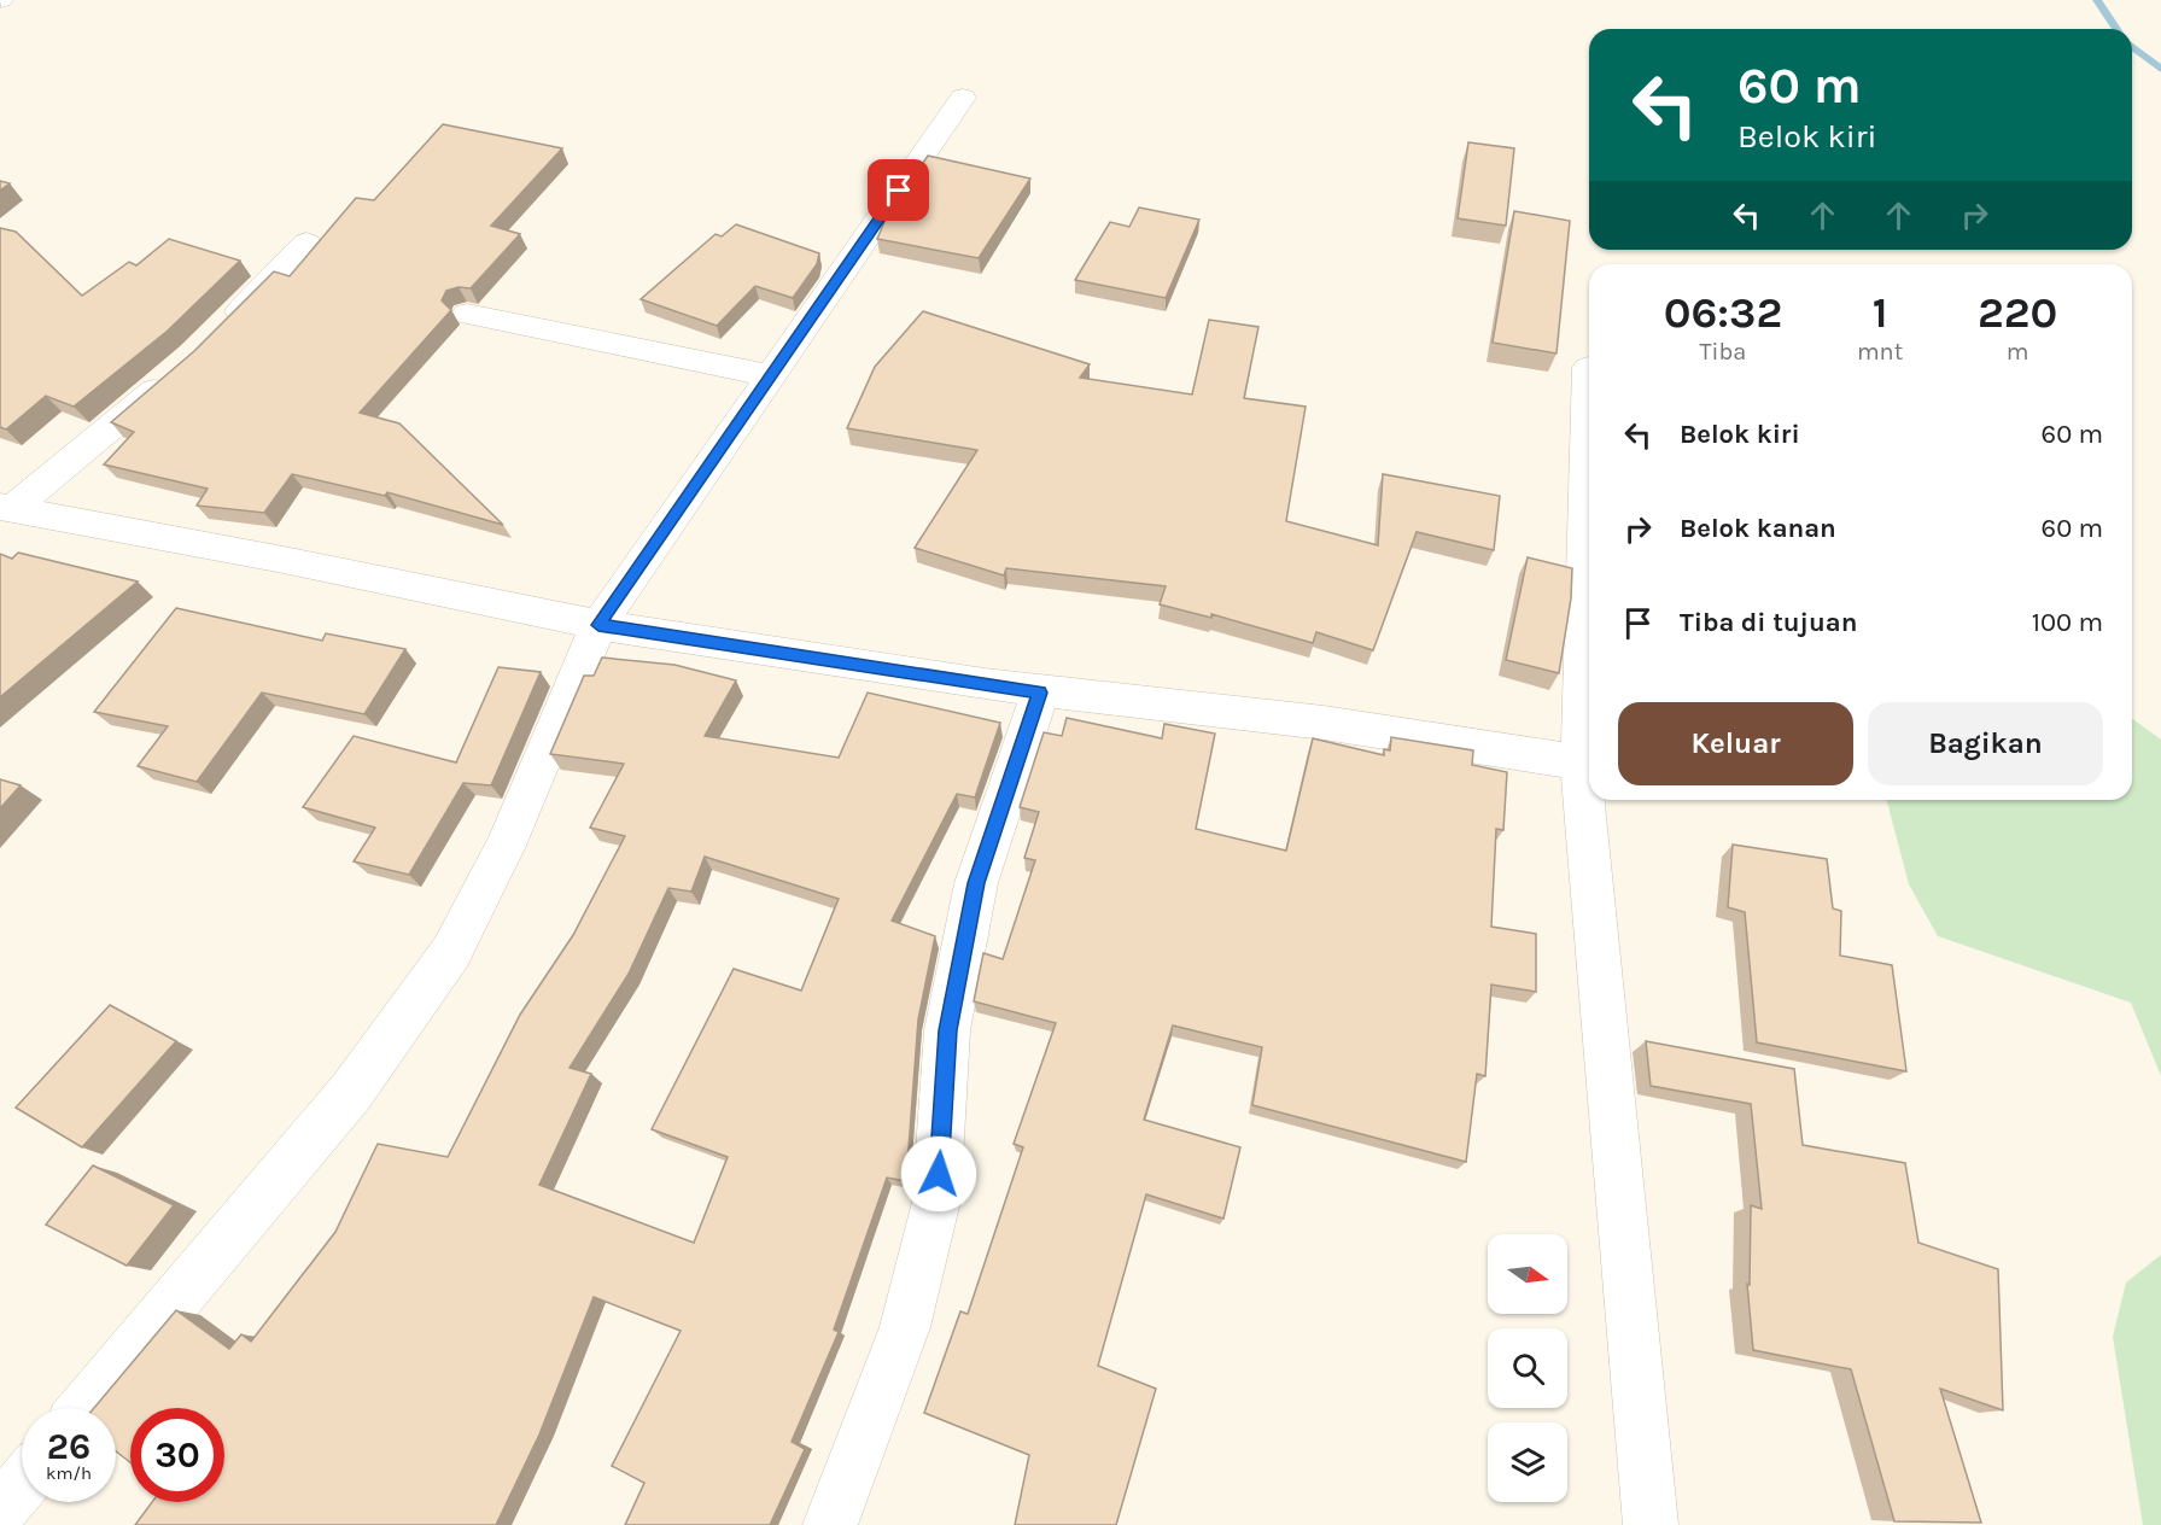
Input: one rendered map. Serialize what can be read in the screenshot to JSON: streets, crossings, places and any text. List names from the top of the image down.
{
  "north": "right",
  "page": {
    "turn": ["60 m", "Belok kiri"],
    "eta": [
      "06:32",
      "Tiba",
      "1",
      "mnt",
      "220",
      "m"
    ],
    "list": [
      {
        "name": "Belok kiri",
        "value": "60 m"
      },
      {
        "name": "Belok kanan",
        "value": "60 m"
      },
      {
        "name": "Tiba di tujuan",
        "value": "100 m"
      }
    ],
    "buttons": ["Keluar", "Bagikan"],
    "speed": "26 km/h",
    "limit": "30"
  }
}
